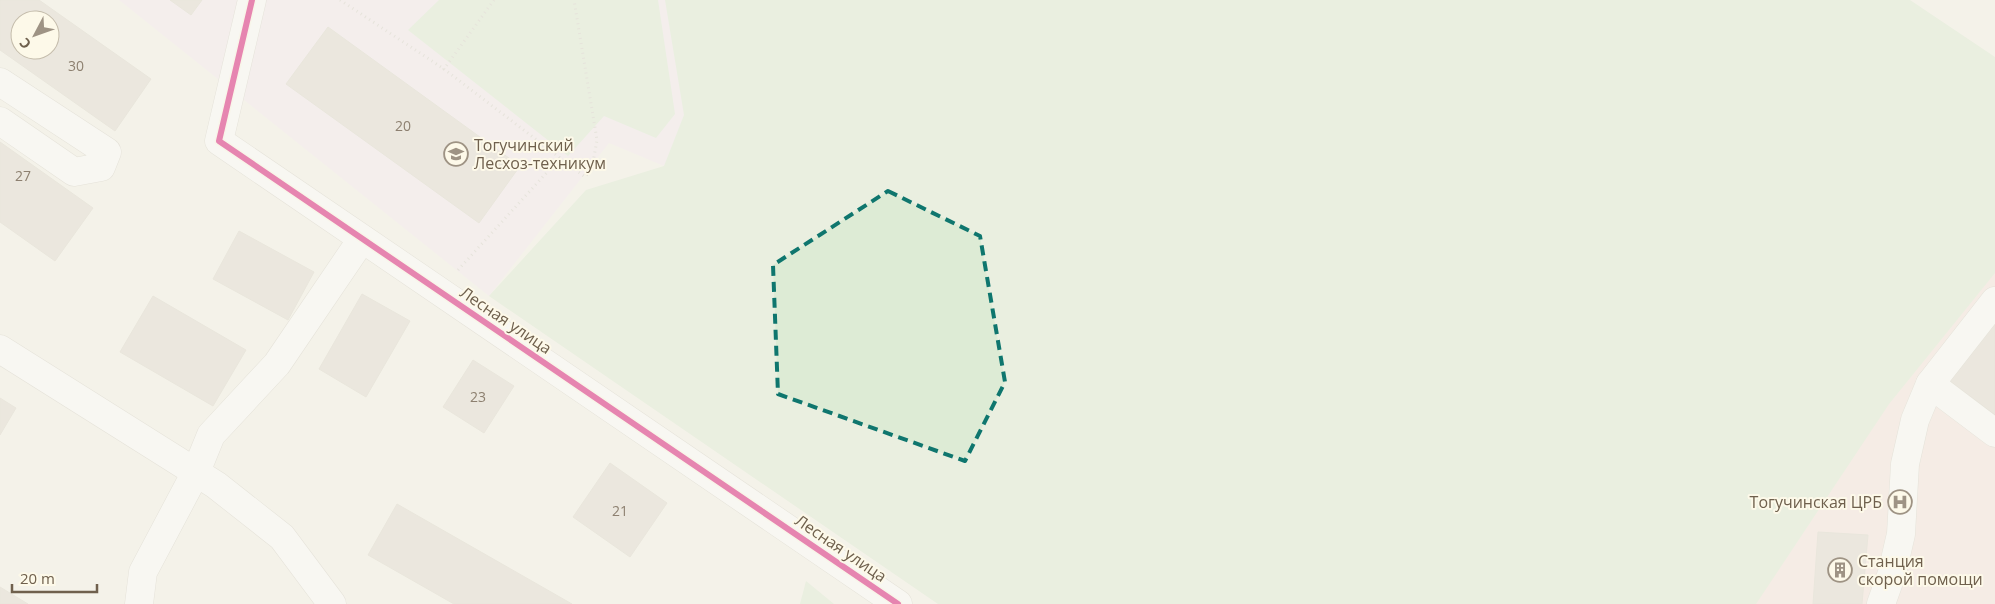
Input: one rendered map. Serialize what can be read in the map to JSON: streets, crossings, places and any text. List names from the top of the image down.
{
  "streets": {
    "street": ["Лесная улица"]
  },
  "places": {
    "school or university": ["Тогучинский Лесхоз-техникум"],
    "hospital": ["Тогучинская ЦРБ"],
    "building": ["Станция скорой помощи"]
  },
  "house_numbers": [
    "30",
    "20",
    "27",
    "23",
    "21"
  ],
  "scale_bar": "20 m",
  "north": "bottom left"
}
